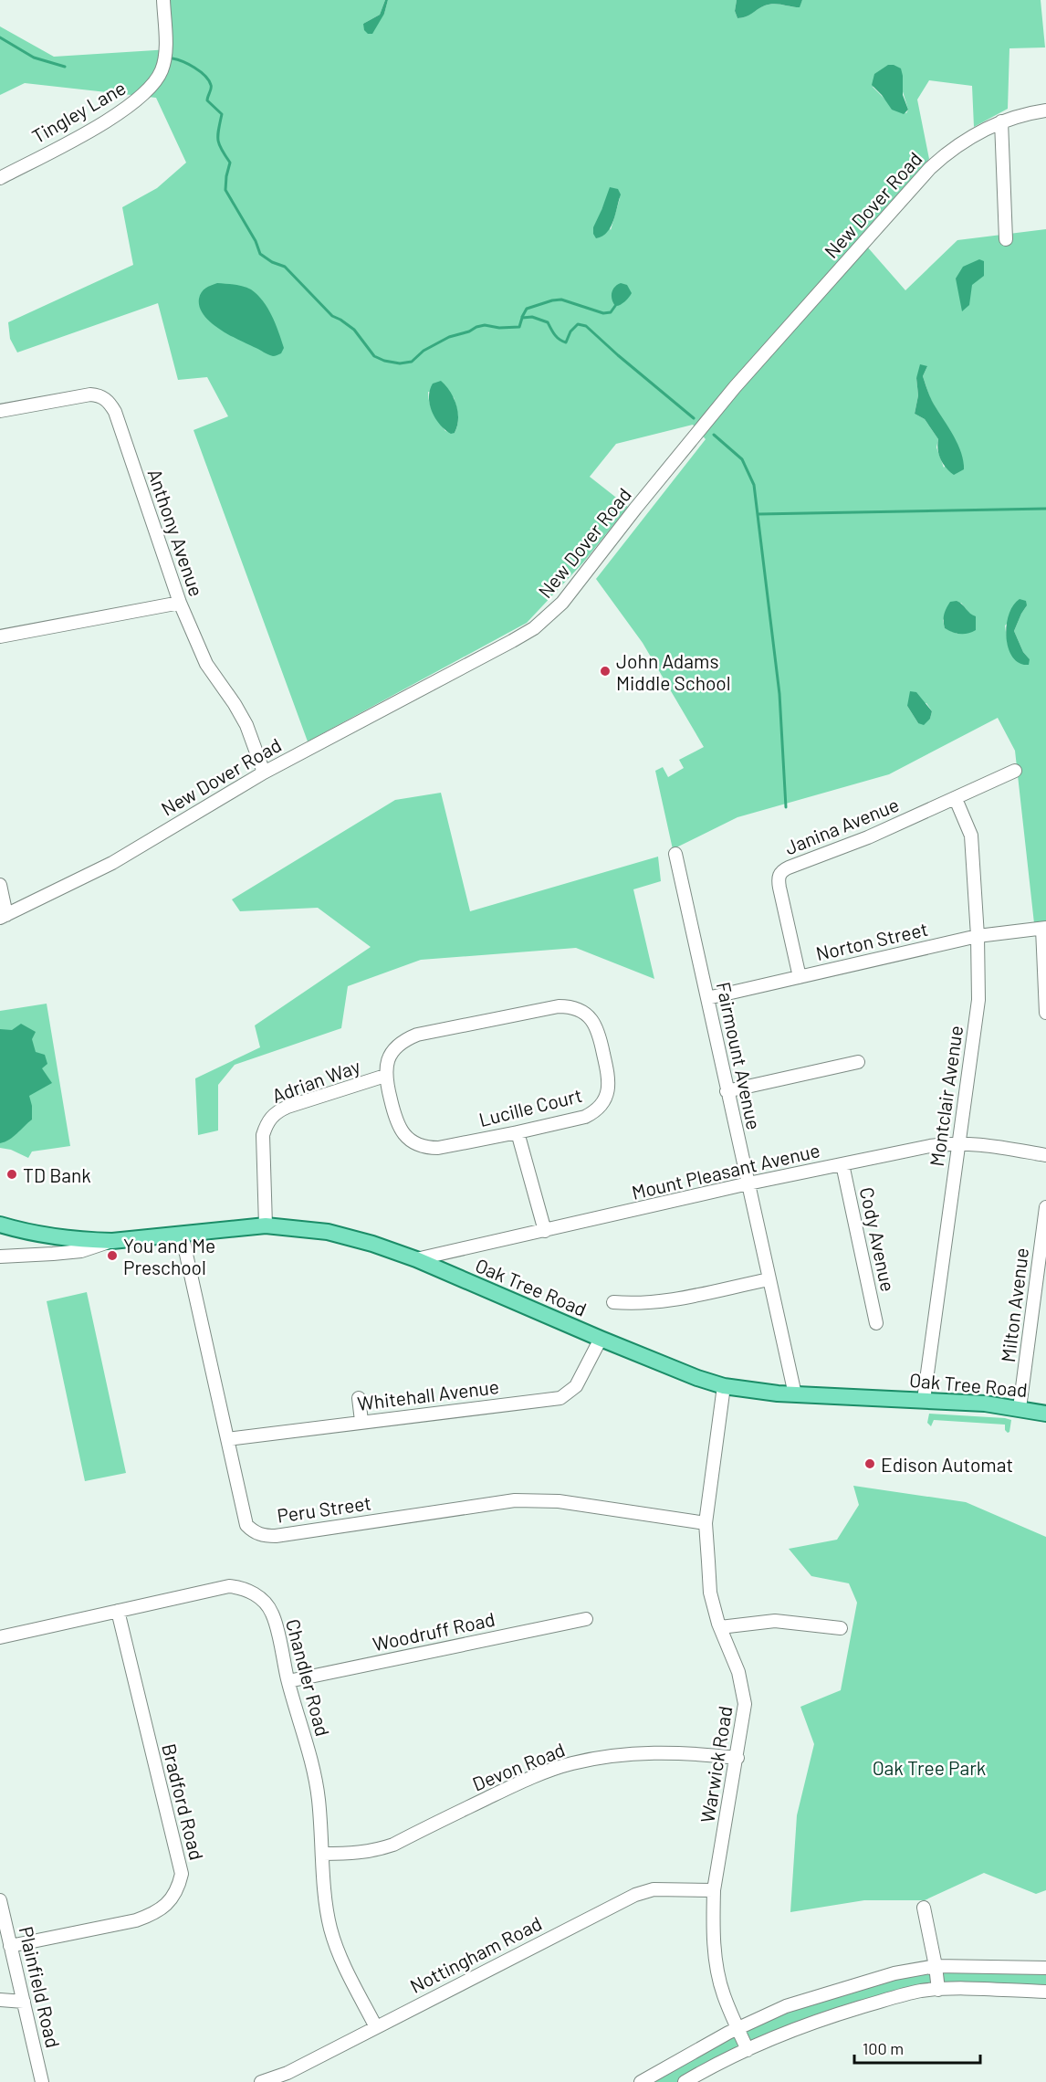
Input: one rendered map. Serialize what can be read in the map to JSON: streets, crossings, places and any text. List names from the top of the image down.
{
  "streets": {
    "main road": ["Oak Tree Road"],
    "street": [
      "Tingley Lane",
      "New Dover Road",
      "Anthony Avenue",
      "Janina Avenue",
      "Norton Street",
      "Fairmount Avenue",
      "Adrian Way",
      "Montclair Avenue",
      "Lucille Court",
      "Mount Pleasant Avenue",
      "Cody Avenue",
      "Milton Avenue",
      "Whitehall Avenue",
      "Peru Street",
      "Woodruff Road",
      "Chandler Road",
      "Warwick Road",
      "Devon Road",
      "Bradford Road",
      "Nottingham Road",
      "Plainfield Road"
    ]
  },
  "crossings": [
    ["New Dover Road", "Anthony Avenue"],
    ["Janina Avenue", "Norton Street"],
    ["Janina Avenue", "Montclair Avenue"],
    ["Norton Street", "Fairmount Avenue"],
    ["Norton Street", "Montclair Avenue"],
    ["Fairmount Avenue", "Mount Pleasant Avenue"],
    ["Fairmount Avenue", "Oak Tree Road"],
    ["Adrian Way", "Lucille Court"],
    ["Adrian Way", "Oak Tree Road"],
    ["Montclair Avenue", "Mount Pleasant Avenue"],
    ["Montclair Avenue", "Oak Tree Road"],
    ["Mount Pleasant Avenue", "Cody Avenue"],
    ["Mount Pleasant Avenue", "Oak Tree Road"],
    ["Oak Tree Road", "Milton Avenue"],
    ["Oak Tree Road", "Whitehall Avenue"],
    ["Oak Tree Road", "Peru Street"],
    ["Oak Tree Road", "Warwick Road"],
    ["Whitehall Avenue", "Peru Street"],
    ["Peru Street", "Warwick Road"],
    ["Woodruff Road", "Chandler Road"],
    ["Chandler Road", "Devon Road"],
    ["Chandler Road", "Bradford Road"],
    ["Chandler Road", "Nottingham Road"],
    ["Warwick Road", "Devon Road"],
    ["Warwick Road", "Nottingham Road"],
    ["Bradford Road", "Plainfield Road"]
  ],
  "parks": ["Oak Tree Park"],
  "places": [
    "John Adams Middle School",
    "TD Bank",
    "You and Me Preschool",
    "Edison Automat"
  ],
  "scale_bar": "100 m"
}
